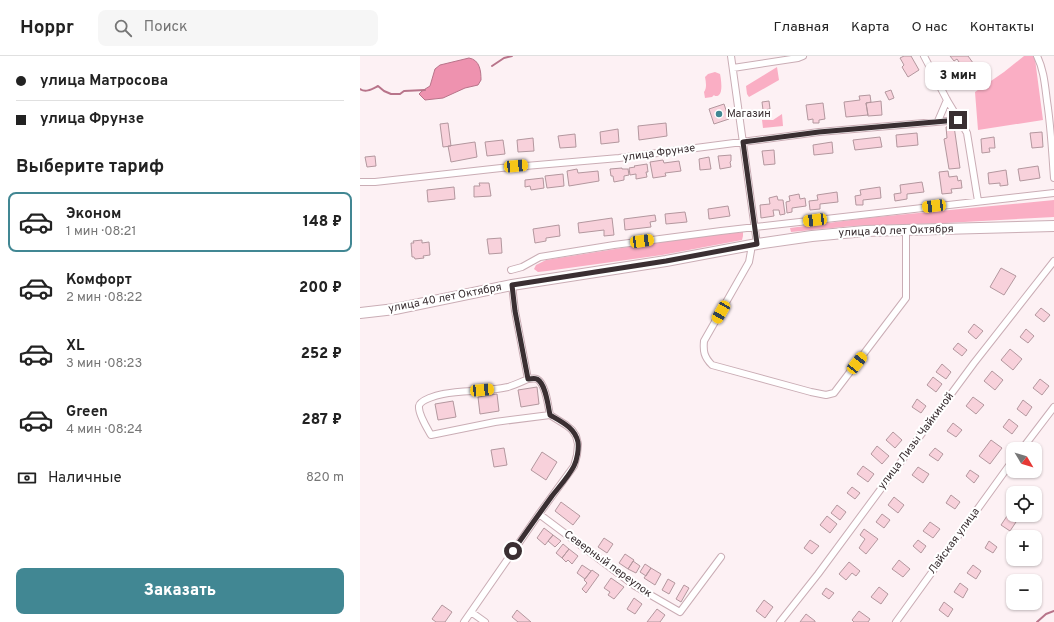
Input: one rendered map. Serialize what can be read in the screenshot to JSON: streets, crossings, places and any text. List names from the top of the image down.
{
  "streets": {
    "main road": ["улица 40 лет Октября"],
    "street": [
      "улица Фрунзе",
      "улица Лизы Чайкиной",
      "Лайская улица",
      "Северный переулок"
    ]
  },
  "places": ["Магазин"],
  "north": "bottom right",
  "page": {
    "header": "Hoppr",
    "search": "Поиск",
    "nav": [
      "Главная",
      "Карта",
      "О нас",
      "Контакты"
    ],
    "banner": ["улица Матросова", "улица Фрунзе"],
    "bubble": "3 мин",
    "heading": "Выберите тариф",
    "list": [
      {
        "name": "Эконом",
        "note": "1 мин · 08:21",
        "value": "148 ₽"
      },
      {
        "name": "Комфорт",
        "note": "2 мин · 08:22",
        "value": "200 ₽"
      },
      {
        "name": "XL",
        "note": "3 мин · 08:23",
        "value": "252 ₽"
      },
      {
        "name": "Green",
        "note": "4 мин · 08:24",
        "value": "287 ₽"
      }
    ],
    "map_buttons": ["+", "−"],
    "pay": ["Наличные", "820 m"],
    "buttons": "Заказать"
  }
}
